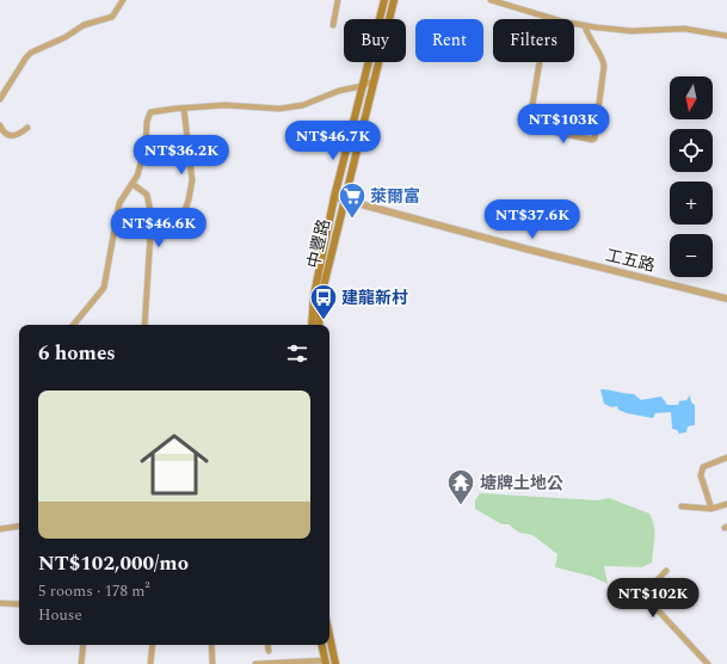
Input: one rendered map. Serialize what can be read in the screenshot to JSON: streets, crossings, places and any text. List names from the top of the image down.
{
  "streets": {
    "main road": ["中豐路"],
    "street": ["工五路"]
  },
  "crossings": [
    ["中豐路", "工五路"]
  ],
  "places": {
    "supermarket": ["萊爾富"],
    "bus stop": ["建龍新村"],
    "temple": ["塘牌土地公"]
  },
  "north": "bottom",
  "page": {
    "chip": ["Buy", "Rent", "Filters"],
    "map_buttons": ["+", "−"],
    "price": [
      "NT$103K",
      "NT$46.7K",
      "NT$36.2K",
      "NT$37.6K",
      "NT$46.6K",
      "NT$102K"
    ],
    "heading": "6 homes",
    "list": [
      {
        "name": "NT$102,000/mo",
        "note": "5 rooms · 178 m² · House"
      }
    ]
  }
}
